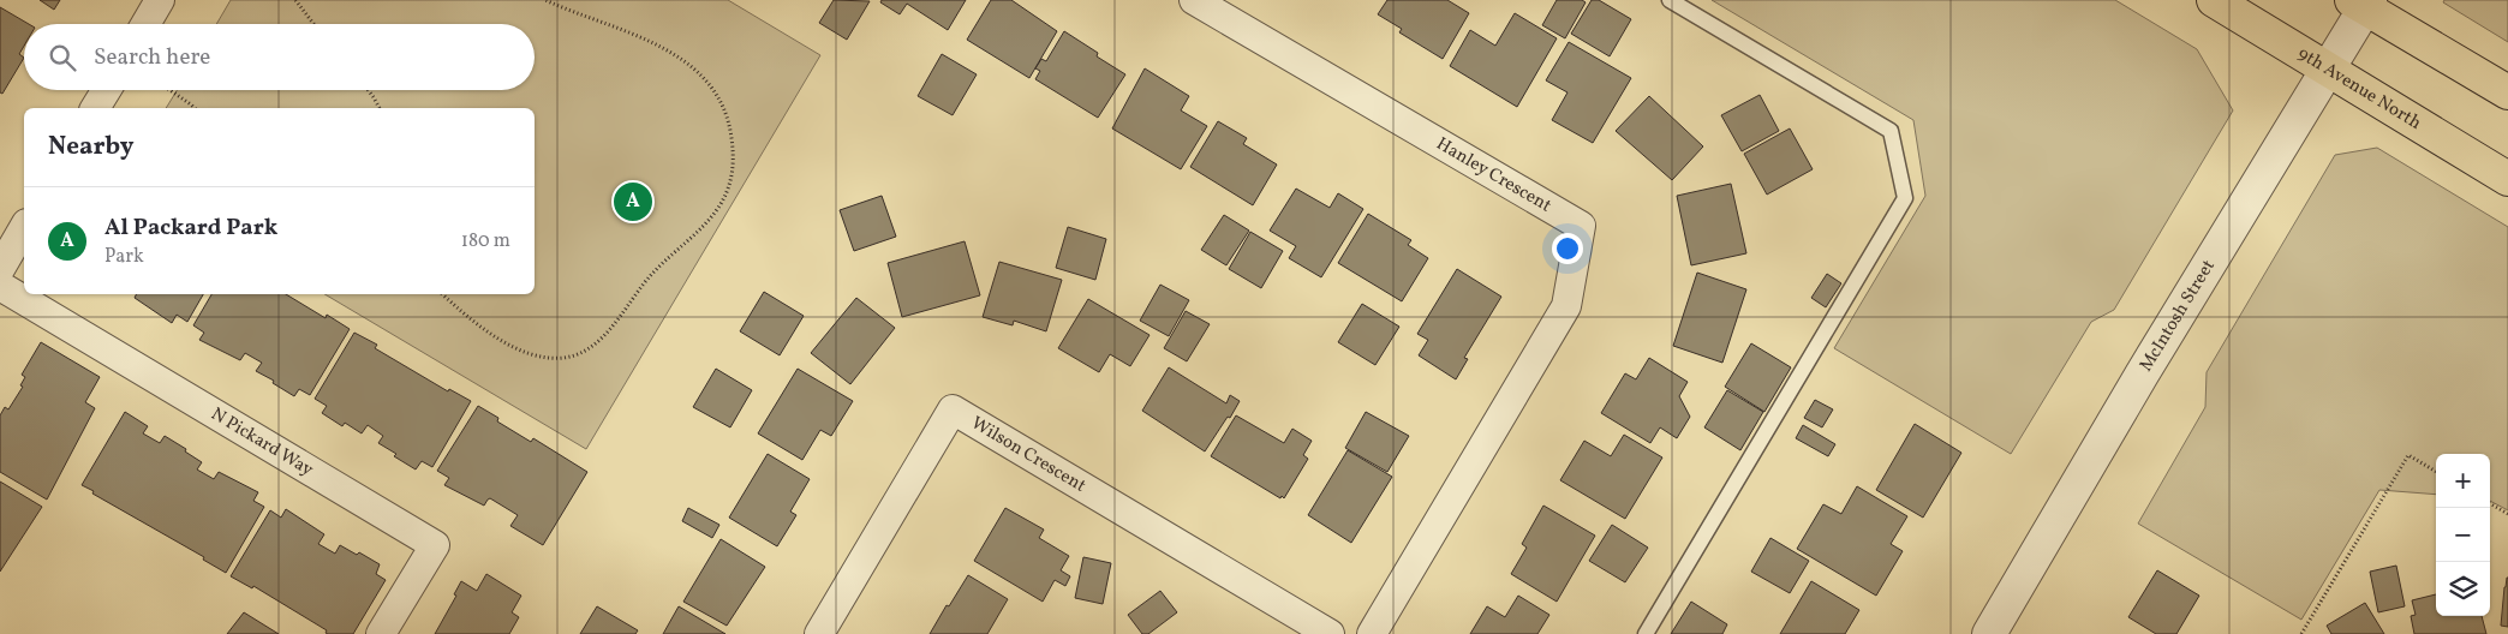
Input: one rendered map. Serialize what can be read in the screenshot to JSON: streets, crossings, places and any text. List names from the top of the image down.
{
  "streets": {
    "main road": ["9th Avenue North"],
    "street": [
      "Hanley Crescent",
      "McIntosh Street",
      "N Pickard Way",
      "Wilson Crescent"
    ]
  },
  "crossings": [
    ["9th Avenue North", "McIntosh Street"]
  ],
  "page": {
    "search": "Search here",
    "heading": "Nearby",
    "pins": "A",
    "list": [
      {
        "mark": "A",
        "name": "Al Packard Park",
        "note": "Park",
        "value": "180 m"
      }
    ],
    "map_buttons": ["+", "−"]
  }
}
